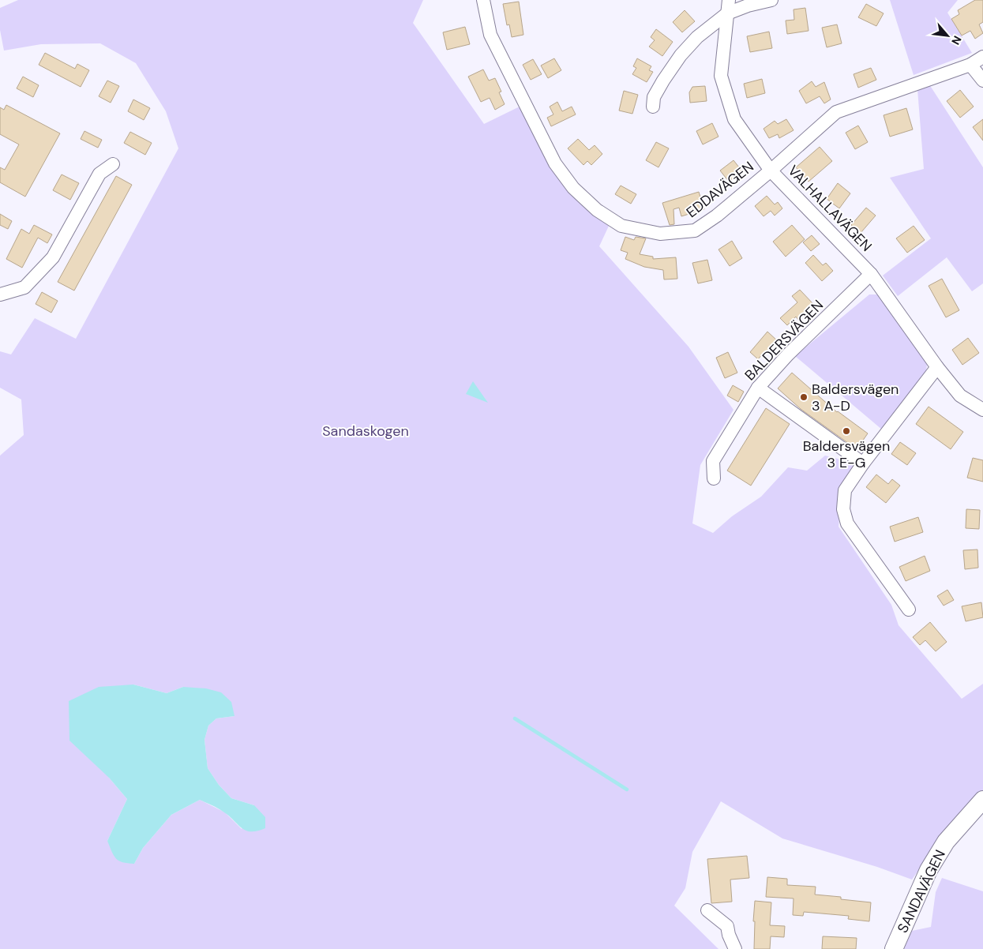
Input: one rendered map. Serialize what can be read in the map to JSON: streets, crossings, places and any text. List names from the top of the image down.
{
  "streets": {
    "street": [
      "EDDAVÄGEN",
      "VALHALLAVÄGEN",
      "BALDERSVÄGEN",
      "SANDAVÄGEN"
    ]
  },
  "crossings": [
    ["EDDAVÄGEN", "VALHALLAVÄGEN"],
    ["VALHALLAVÄGEN", "BALDERSVÄGEN"]
  ],
  "parks": ["Sandaskogen"],
  "places": ["Baldersvägen 3 A-D", "Baldersvägen 3 E-G"],
  "north": "bottom right"
}
